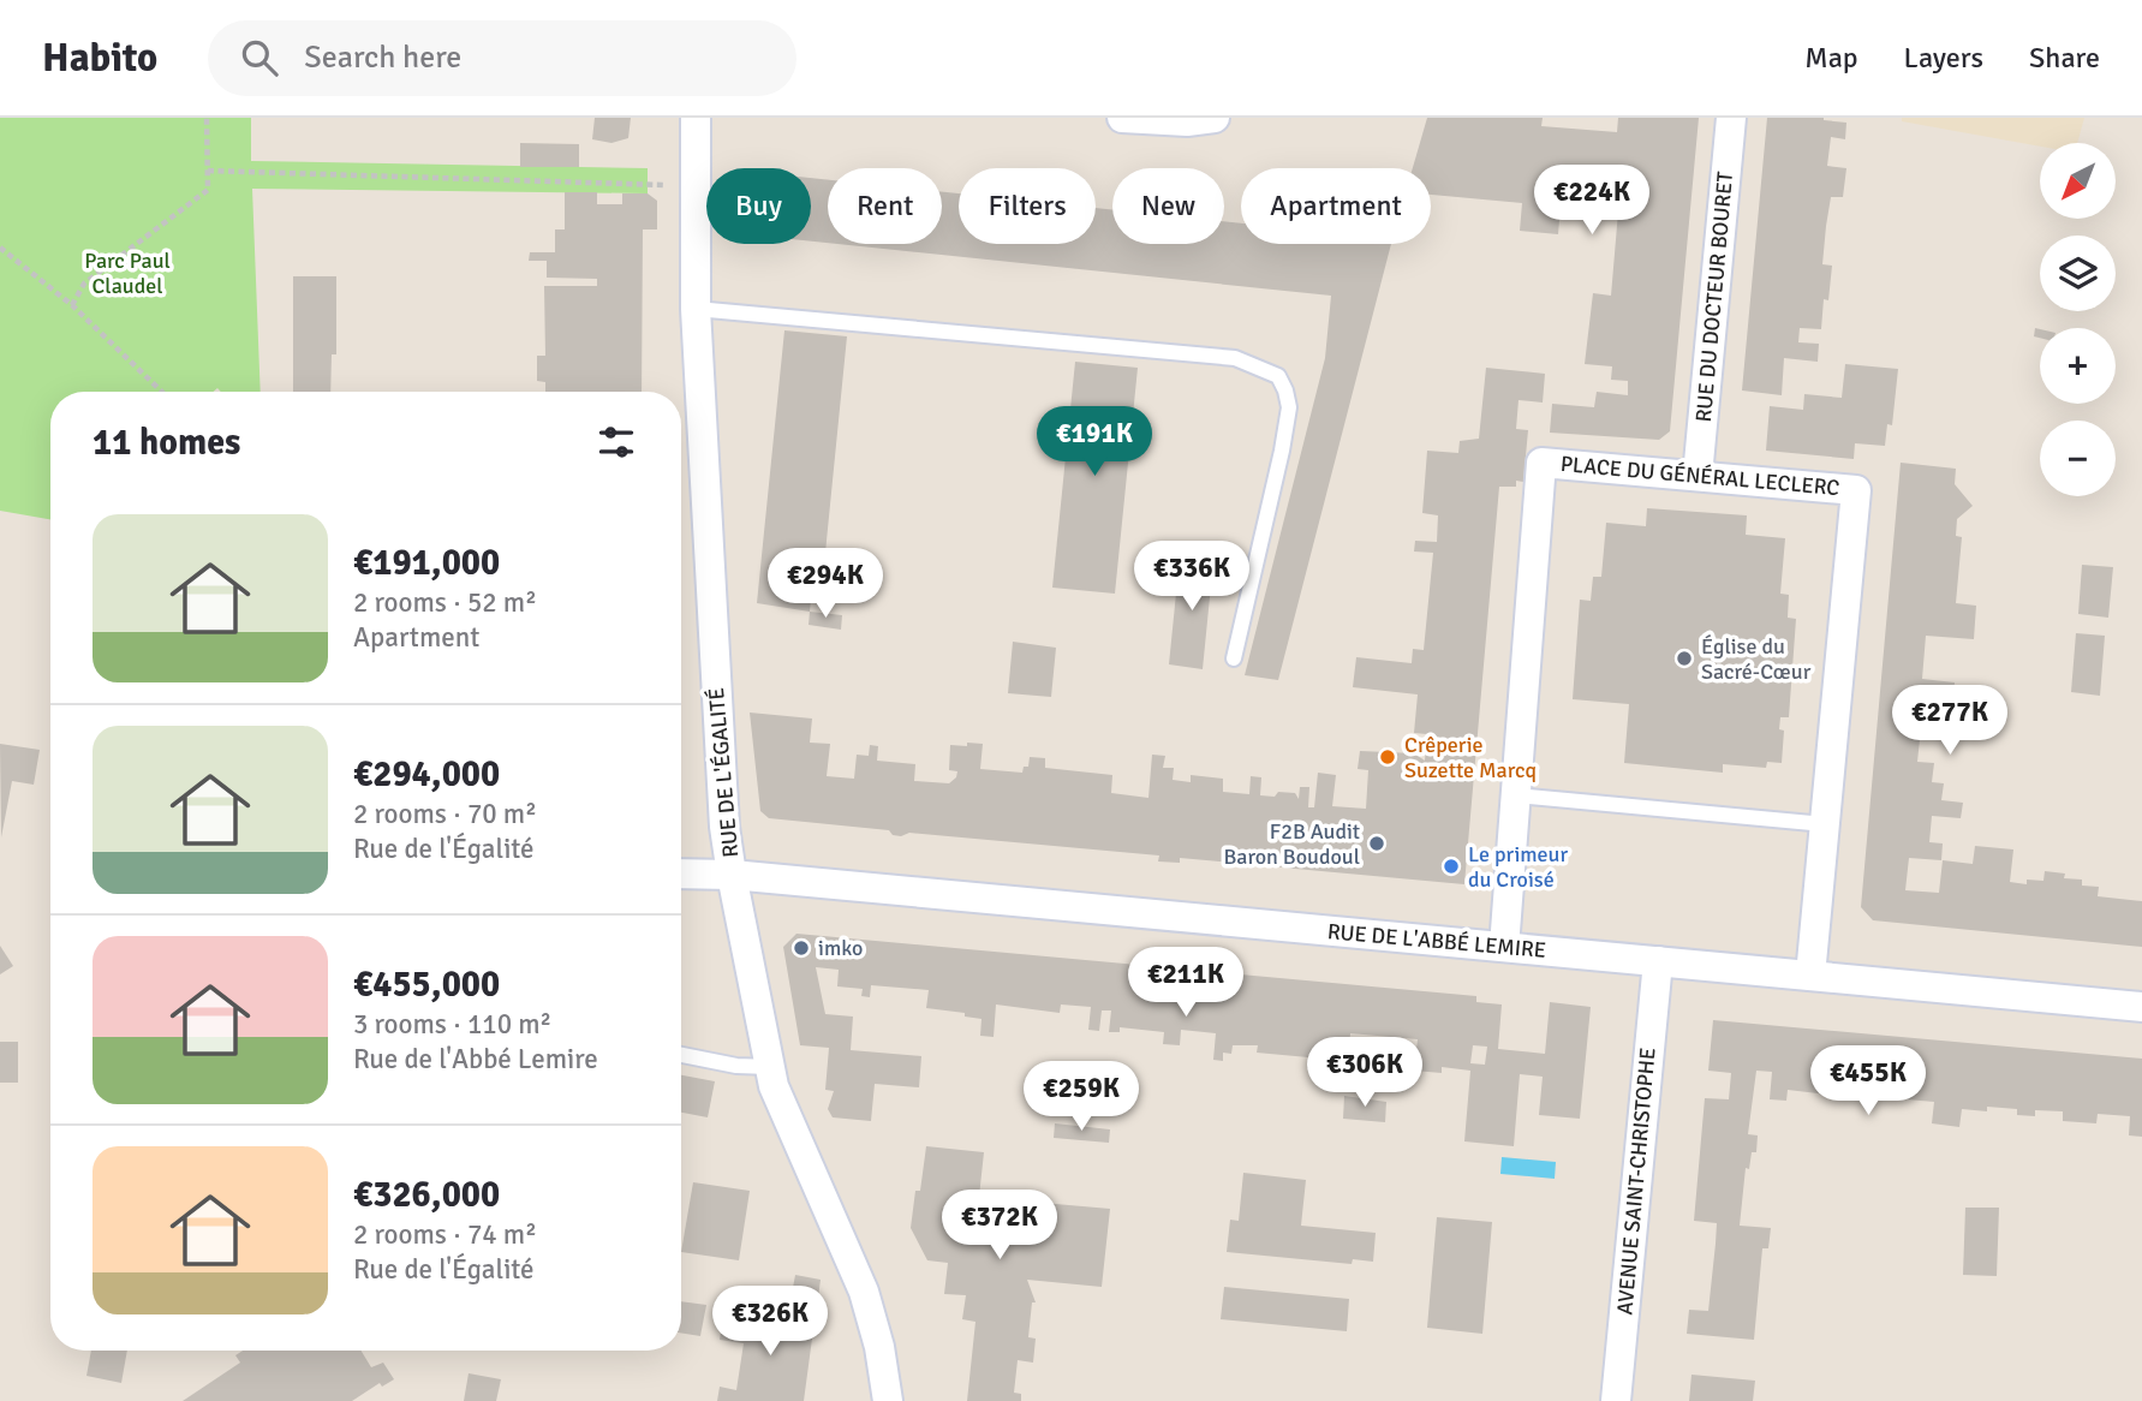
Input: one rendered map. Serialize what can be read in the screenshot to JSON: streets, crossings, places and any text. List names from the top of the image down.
{
  "streets": {
    "street": [
      "RUE DU DOCTEUR BOURET",
      "PLACE DU GÉNÉRAL LECLERC",
      "RUE DE L'ÉGALITÉ",
      "RUE DE L'ABBÉ LEMIRE",
      "AVENUE SAINT-CHRISTOPHE"
    ]
  },
  "crossings": [
    ["RUE DU DOCTEUR BOURET", "PLACE DU GÉNÉRAL LECLERC"],
    ["PLACE DU GÉNÉRAL LECLERC", "RUE DE L'ABBÉ LEMIRE"],
    ["RUE DE L'ÉGALITÉ", "RUE DE L'ABBÉ LEMIRE"],
    ["RUE DE L'ABBÉ LEMIRE", "AVENUE SAINT-CHRISTOPHE"]
  ],
  "parks": ["Parc Paul Claudel"],
  "places": [
    "Église du Sacré-Cœur",
    "Crêperie Suzette Marcq",
    "F2B Audit Baron Boudoul",
    "Le primeur du Croisé",
    "imko"
  ],
  "north": "bottom left",
  "page": {
    "header": "Habito",
    "search": "Search here",
    "nav": ["Map", "Layers", "Share"],
    "map_buttons": ["+", "−"],
    "price": [
      "€224K",
      "€191K",
      "€336K",
      "€294K",
      "€277K",
      "€211K",
      "€306K",
      "€455K",
      "€259K",
      "€372K",
      "€326K"
    ],
    "chip": [
      "Buy",
      "Rent",
      "Filters",
      "New",
      "Apartment"
    ],
    "heading": "11 homes",
    "list": [
      {
        "name": "€191,000",
        "note": "2 rooms · 52 m² · Apartment"
      },
      {
        "name": "€294,000",
        "note": "2 rooms · 70 m² · Rue de l'Égalité"
      },
      {
        "name": "€455,000",
        "note": "3 rooms · 110 m² · Rue de l'Abbé Lemire"
      },
      {
        "name": "€326,000",
        "note": "2 rooms · 74 m² · Rue de l'Égalité"
      }
    ]
  }
}
